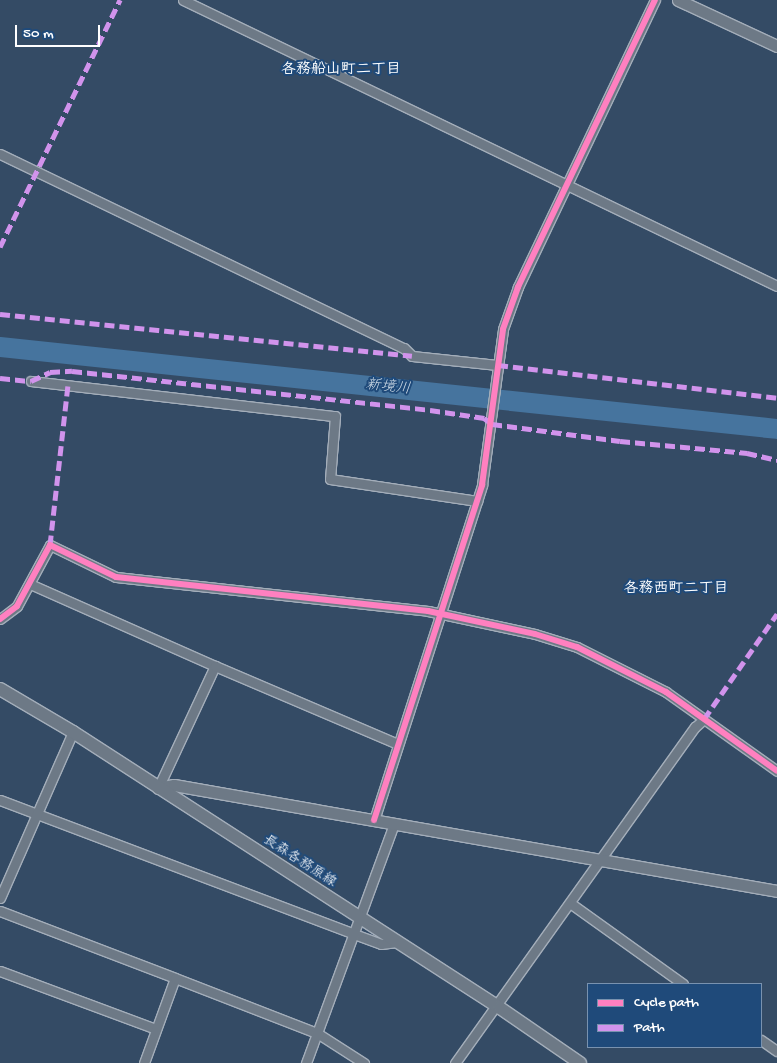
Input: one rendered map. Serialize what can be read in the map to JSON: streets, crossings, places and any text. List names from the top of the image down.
{
  "streets": {
    "main road": ["長森各務原線"]
  },
  "districts": ["各務船山町二丁目", "各務西町二丁目"],
  "water": ["新境川"],
  "legend": ["Cycle path", "Path"],
  "scale_bar": "50 m"
}
